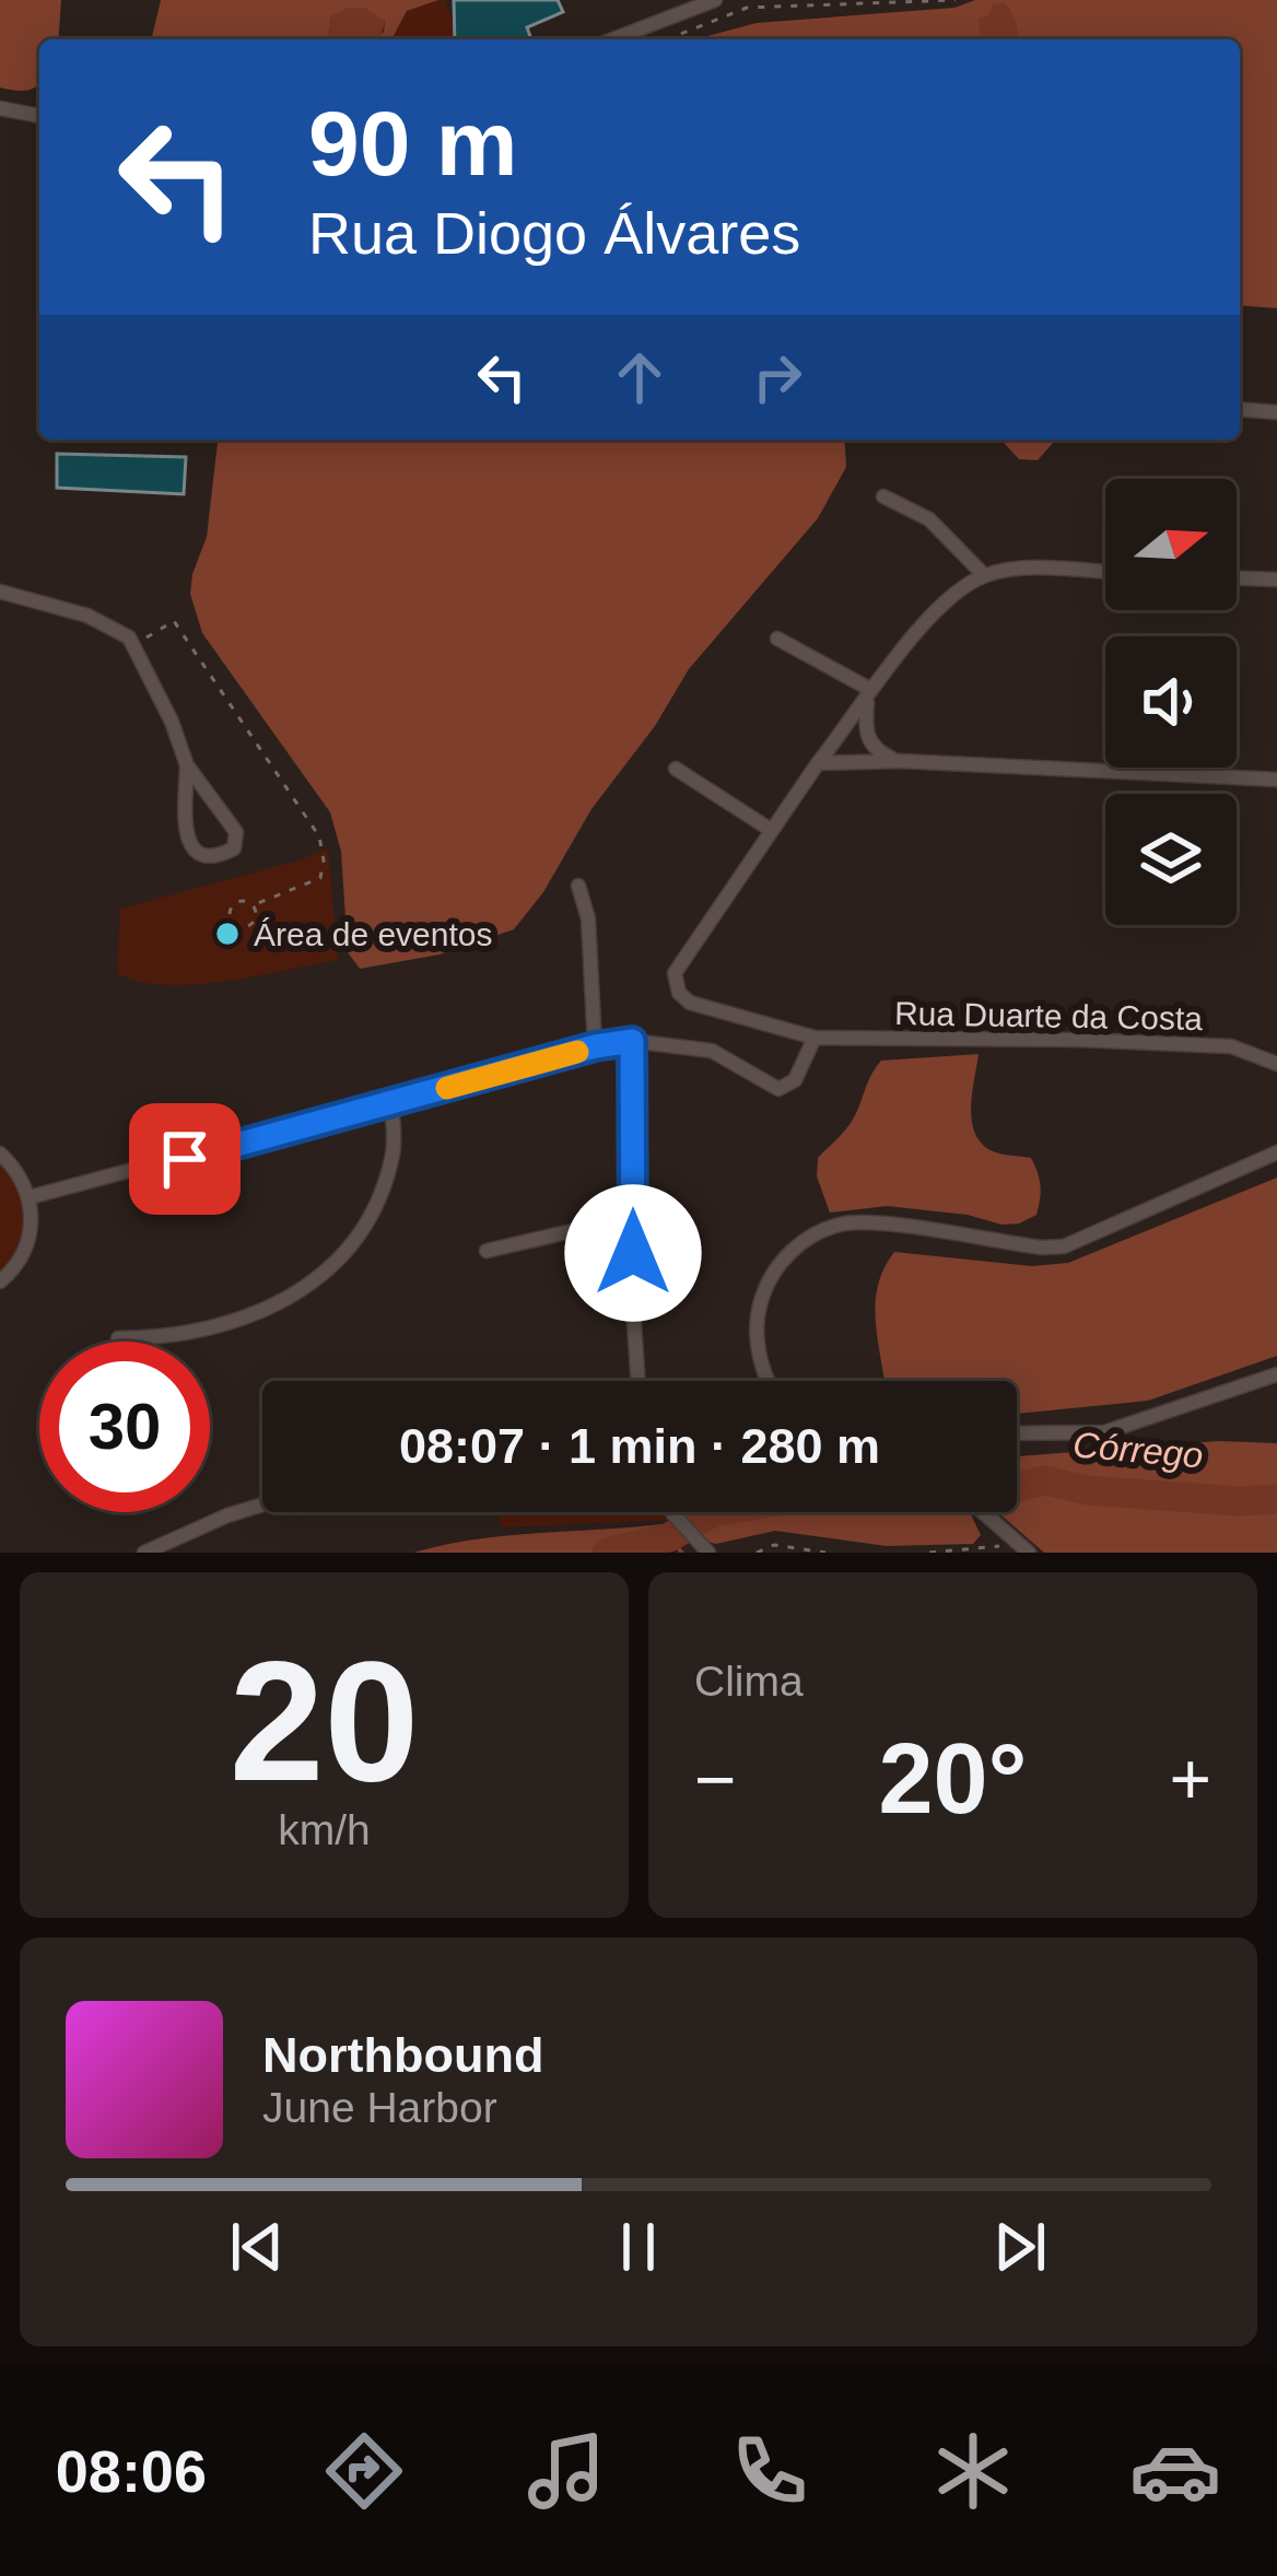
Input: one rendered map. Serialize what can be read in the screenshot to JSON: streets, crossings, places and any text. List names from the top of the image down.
{
  "streets": {
    "street": ["Rua Duarte da Costa"]
  },
  "water": ["Córrego"],
  "places": ["Área de eventos"],
  "north": "right",
  "page": {
    "turn": ["90 m", "Rua Diogo Álvares"],
    "limit": "30",
    "trip": "08:07 · 1 min · 280 m",
    "tile": [
      ["20", "km/h"],
      "Clima"
    ],
    "heat": ["−", "20°", "+"],
    "song": ["Northbound", "June Harbor"],
    "tabs": "08:06"
  }
}
